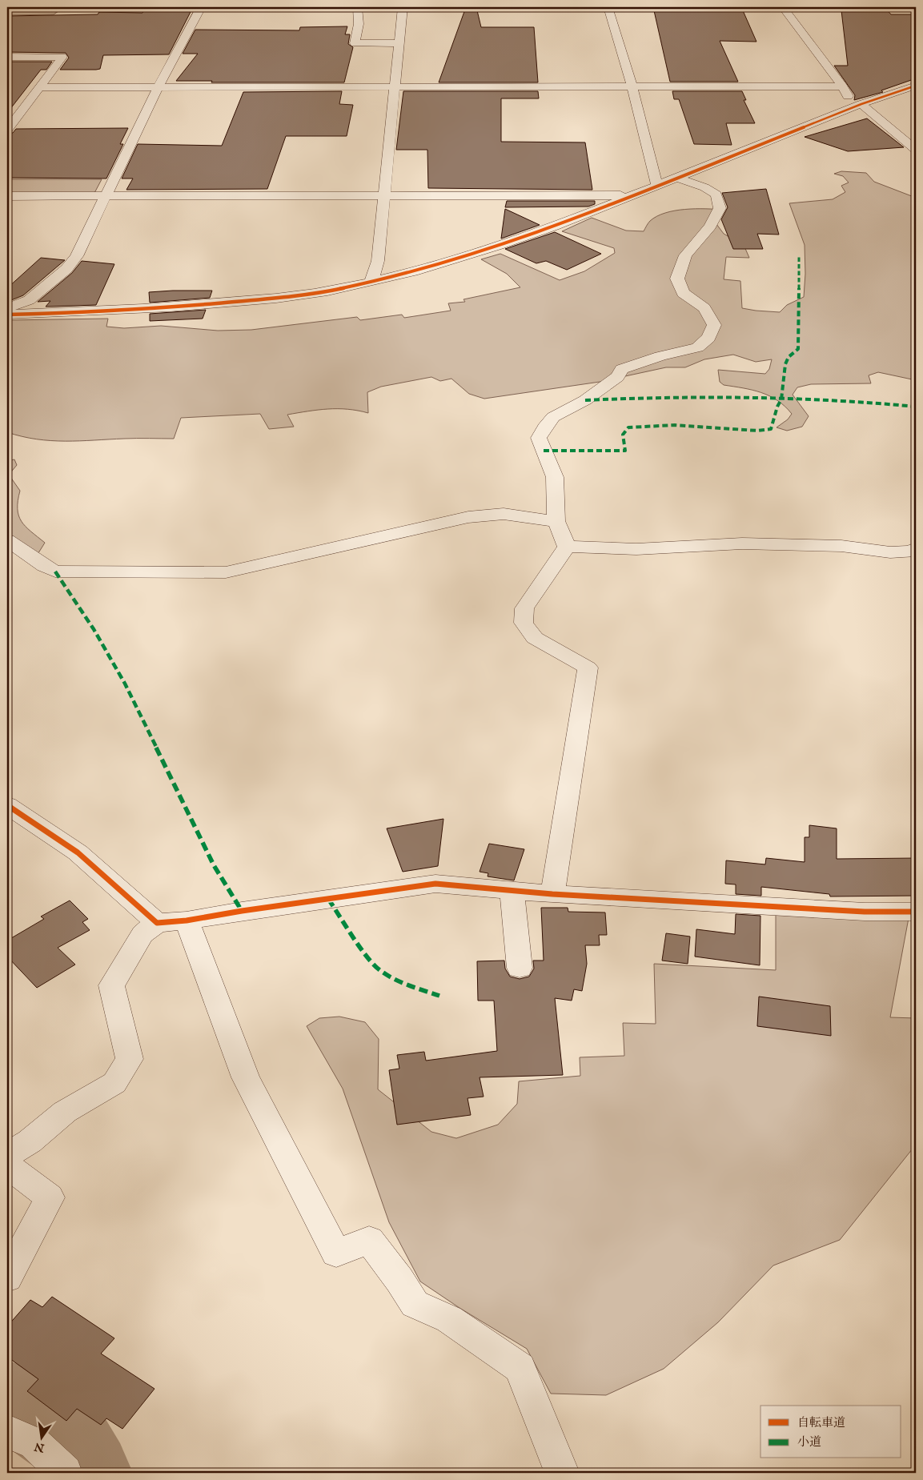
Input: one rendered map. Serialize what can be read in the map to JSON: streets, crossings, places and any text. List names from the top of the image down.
{
  "legend": ["自転車道", "小道"],
  "north": "bottom"
}
